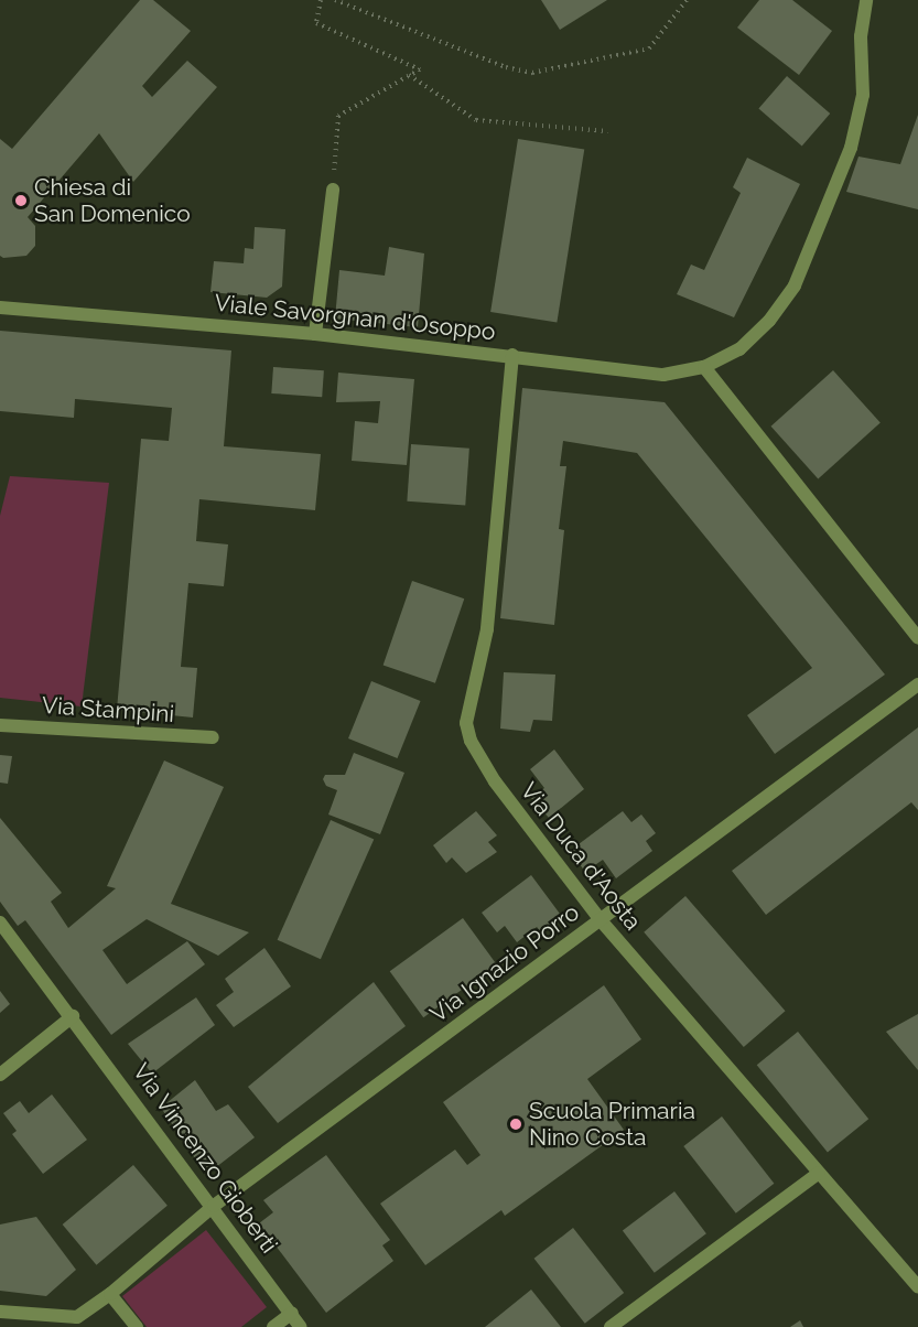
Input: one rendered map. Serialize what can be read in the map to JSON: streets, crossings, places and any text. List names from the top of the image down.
{
  "streets": {
    "street": [
      "Viale Savorgnan d'Osoppo",
      "Via Stampini",
      "Via Duca d'Aosta",
      "Via Ignazio Porro",
      "Via Vincenzo Gioberti"
    ]
  },
  "crossings": [
    ["Viale Savorgnan d'Osoppo", "Via Duca d'Aosta"],
    ["Via Duca d'Aosta", "Via Ignazio Porro"],
    ["Via Ignazio Porro", "Via Vincenzo Gioberti"]
  ],
  "places": ["Chiesa di San Domenico", "Scuola Primaria Nino Costa"]
}
